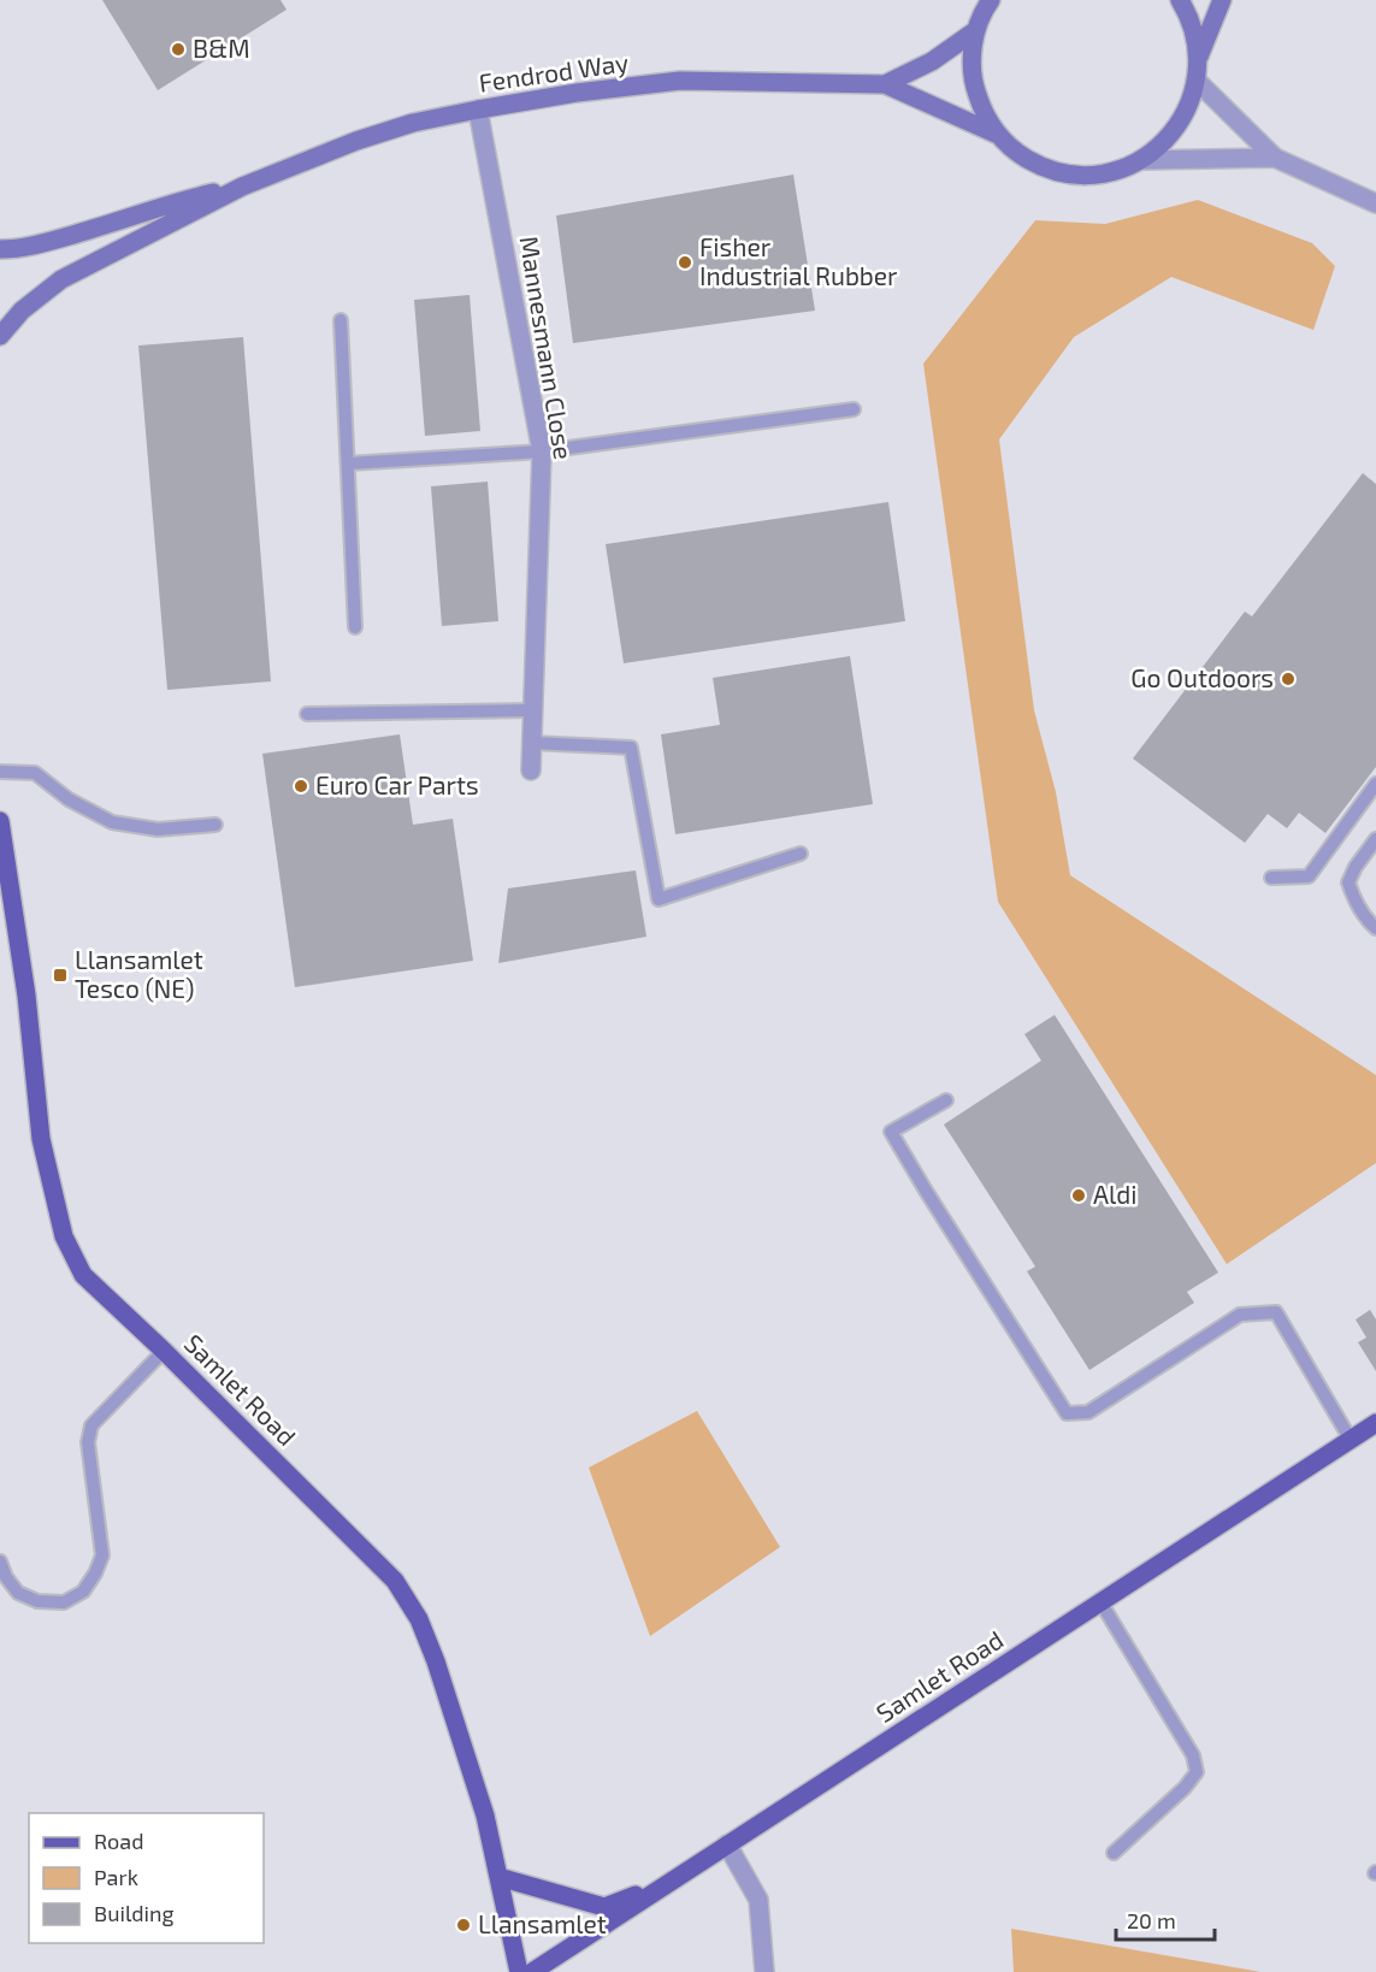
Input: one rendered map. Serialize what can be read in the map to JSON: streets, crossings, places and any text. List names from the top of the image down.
{
  "streets": {
    "main road": ["Samlet Road"],
    "street": ["Fendrod Way", "Mannesmann Close"]
  },
  "crossings": [
    ["Fendrod Way", "Mannesmann Close"]
  ],
  "places": {
    "other": [
      "B&M",
      "Fisher Industrial Rubber",
      "Go Outdoors",
      "Euro Car Parts",
      "Aldi",
      "Llansamlet"
    ],
    "transit": ["Llansamlet Tesco (NE)"]
  },
  "legend": ["Road", "Park", "Building"],
  "scale_bar": "20 m"
}
